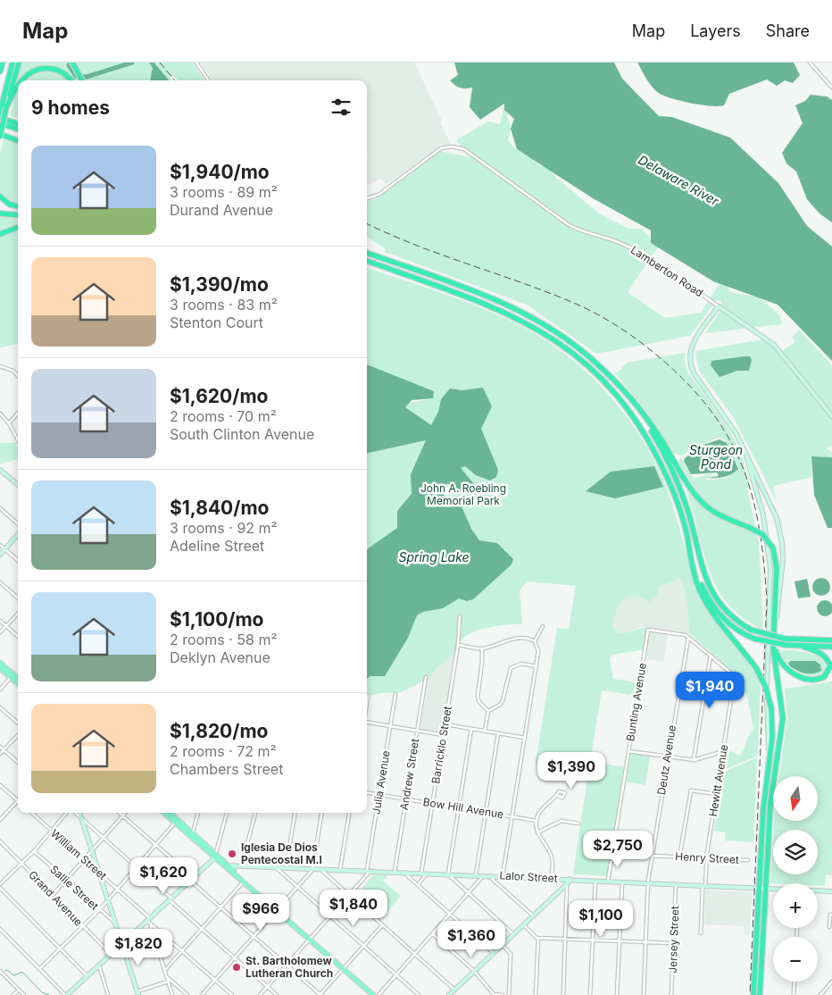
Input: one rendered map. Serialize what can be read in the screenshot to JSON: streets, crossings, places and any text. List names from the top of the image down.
{
  "streets": {
    "street": [
      "Lamberton Road",
      "Bunting Avenue",
      "Barricklo Street",
      "Deutz Avenue",
      "Andrew Street",
      "Hewitt Avenue",
      "Julia Avenue",
      "Bow Hill Avenue",
      "William Street",
      "Henry Street",
      "Lalor Street",
      "Sallie Street",
      "Grand Avenue",
      "Jersey Street"
    ]
  },
  "crossings": [
    ["Bunting Avenue", "Deutz Avenue"],
    ["Bunting Avenue", "Henry Street"],
    ["Bunting Avenue", "Lalor Street"],
    ["Barricklo Street", "Bow Hill Avenue"],
    ["Barricklo Street", "Lalor Street"],
    ["Deutz Avenue", "Henry Street"],
    ["Deutz Avenue", "Lalor Street"],
    ["Andrew Street", "Bow Hill Avenue"],
    ["Andrew Street", "Lalor Street"],
    ["Hewitt Avenue", "Henry Street"],
    ["Hewitt Avenue", "Lalor Street"],
    ["Julia Avenue", "Bow Hill Avenue"],
    ["Julia Avenue", "Lalor Street"],
    ["Lalor Street", "Jersey Street"]
  ],
  "water": ["Delaware River", "Sturgeon Pond", "Spring Lake"],
  "parks": ["John A. Roebling Memorial Park"],
  "places": ["Iglesia De Dios Pentecostal M.I", "St. Bartholomew Lutheran Church"],
  "north": "bottom",
  "page": {
    "header": "Map",
    "nav": ["Map", "Layers", "Share"],
    "heading": "9 homes",
    "list": [
      {
        "name": "$1,940/mo",
        "note": "3 rooms · 89 m² · Durand Avenue"
      },
      {
        "name": "$1,390/mo",
        "note": "3 rooms · 83 m² · Stenton Court"
      },
      {
        "name": "$1,620/mo",
        "note": "2 rooms · 70 m² · South Clinton Avenue"
      },
      {
        "name": "$1,840/mo",
        "note": "3 rooms · 92 m² · Adeline Street"
      },
      {
        "name": "$1,100/mo",
        "note": "2 rooms · 58 m² · Deklyn Avenue"
      },
      {
        "name": "$1,820/mo",
        "note": "2 rooms · 72 m² · Chambers Street"
      }
    ],
    "price": [
      "$1,940",
      "$1,390",
      "$2,750",
      "$1,620",
      "$1,840",
      "$966",
      "$1,100",
      "$1,360",
      "$1,820"
    ],
    "map_buttons": ["+", "−"]
  }
}
